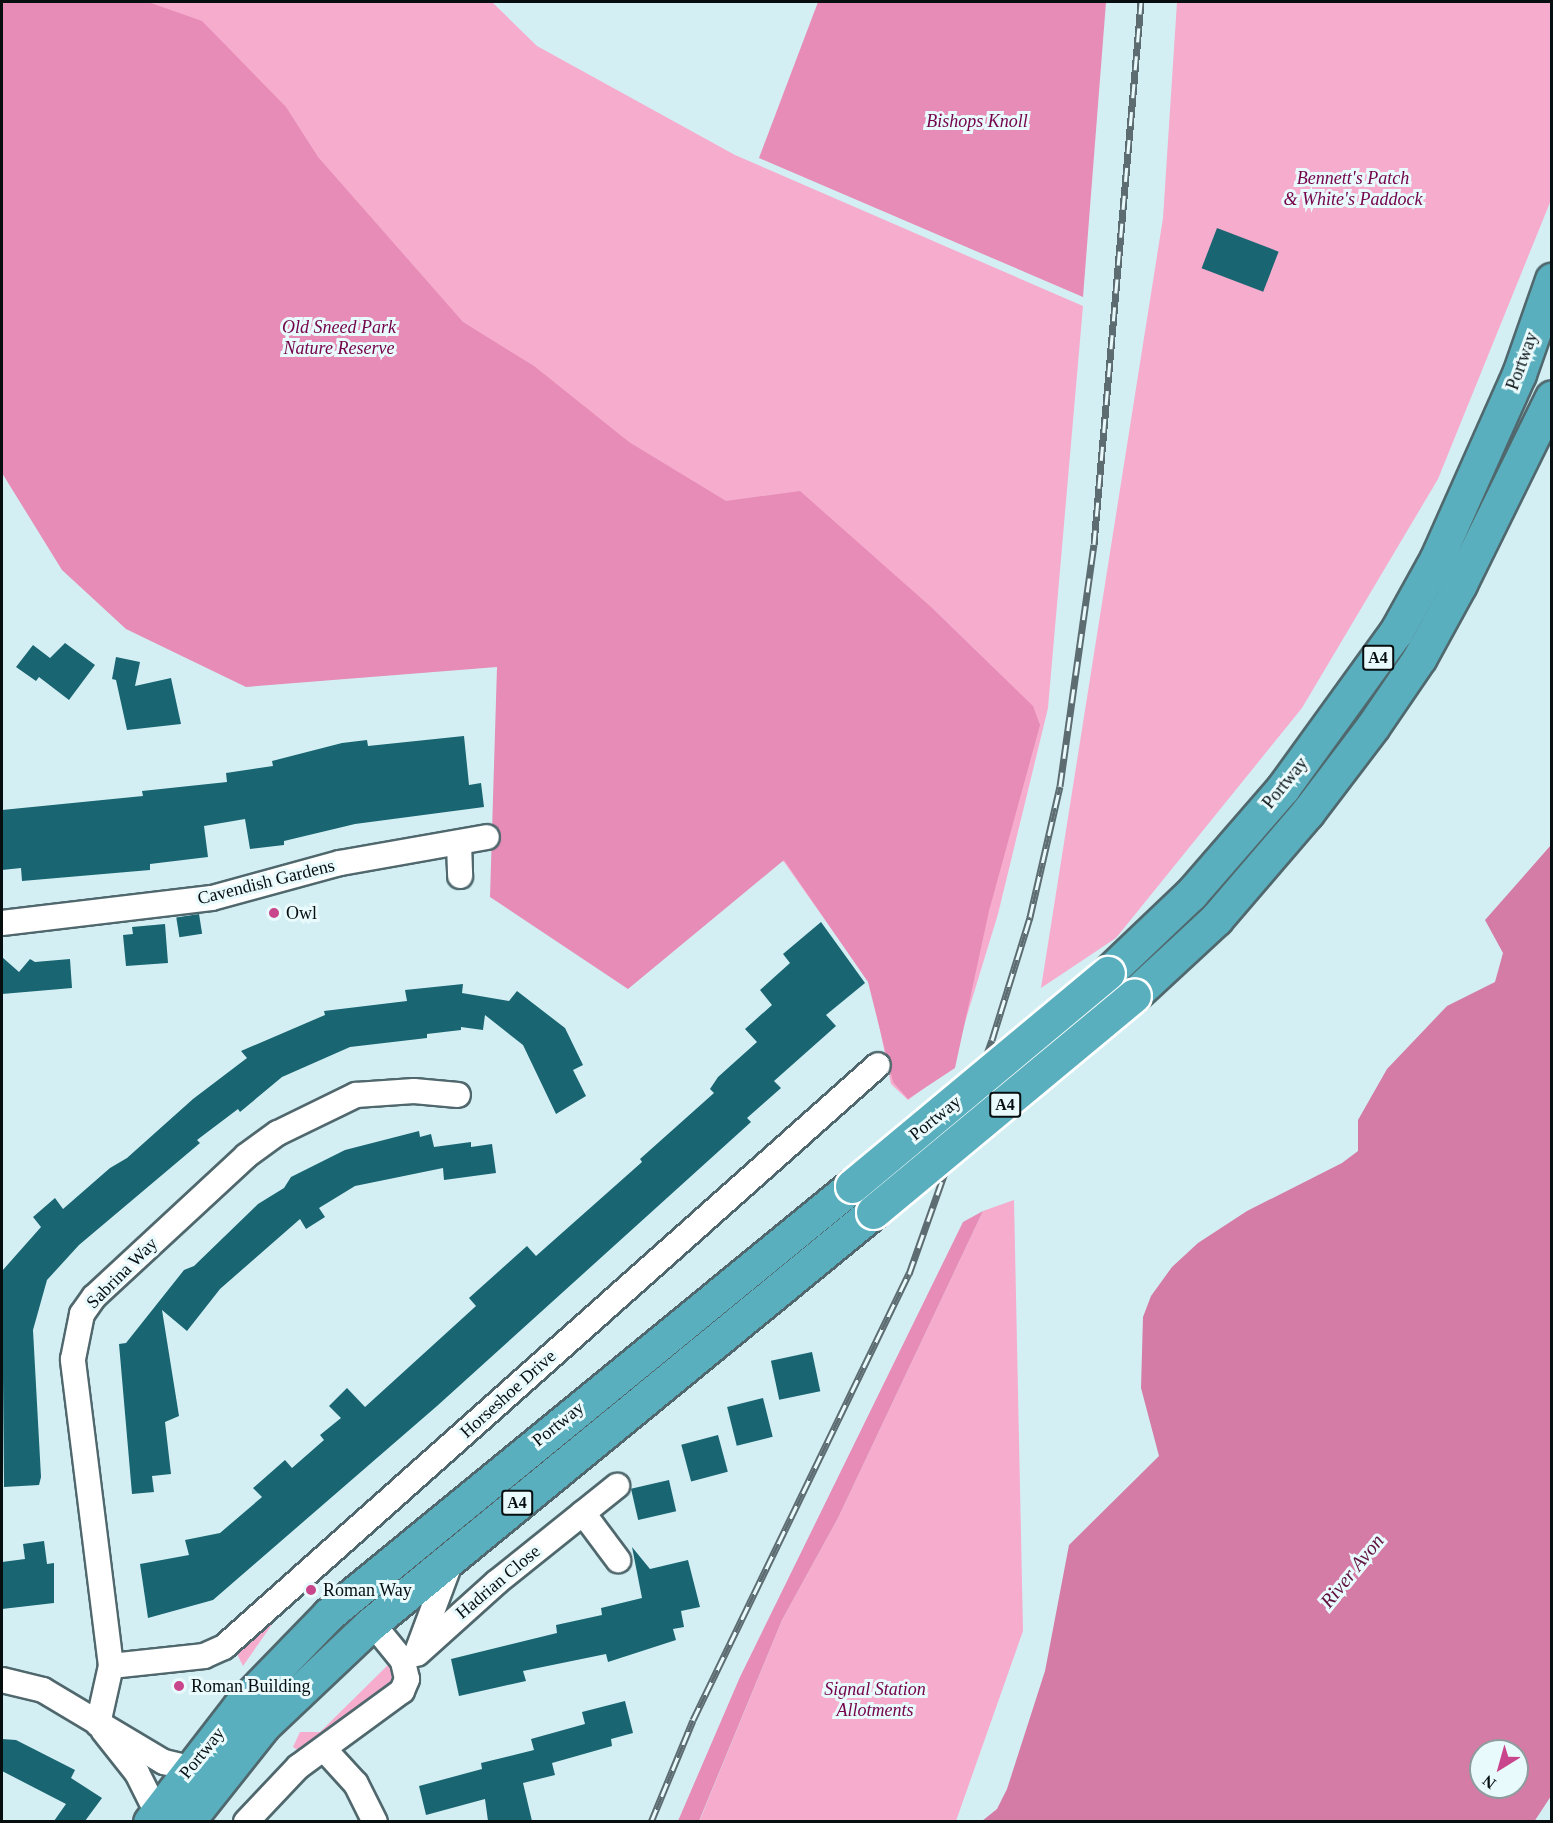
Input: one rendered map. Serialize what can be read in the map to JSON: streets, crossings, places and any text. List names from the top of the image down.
{
  "streets": {
    "highway": ["Portway", "A4"],
    "street": [
      "Cavendish Gardens",
      "Sabrina Way",
      "Horseshoe Drive",
      "Hadrian Close"
    ]
  },
  "crossings": [
    ["Portway", "Hadrian Close"],
    ["Sabrina Way", "Horseshoe Drive"]
  ],
  "water": ["River Avon"],
  "parks": [
    "Bishops Knoll",
    "Bennett's Patch & White's Paddock",
    "Old Sneed Park Nature Reserve",
    "Signal Station Allotments"
  ],
  "places": ["Owl", "Roman Way", "Roman Building"],
  "north": "bottom left"
}
